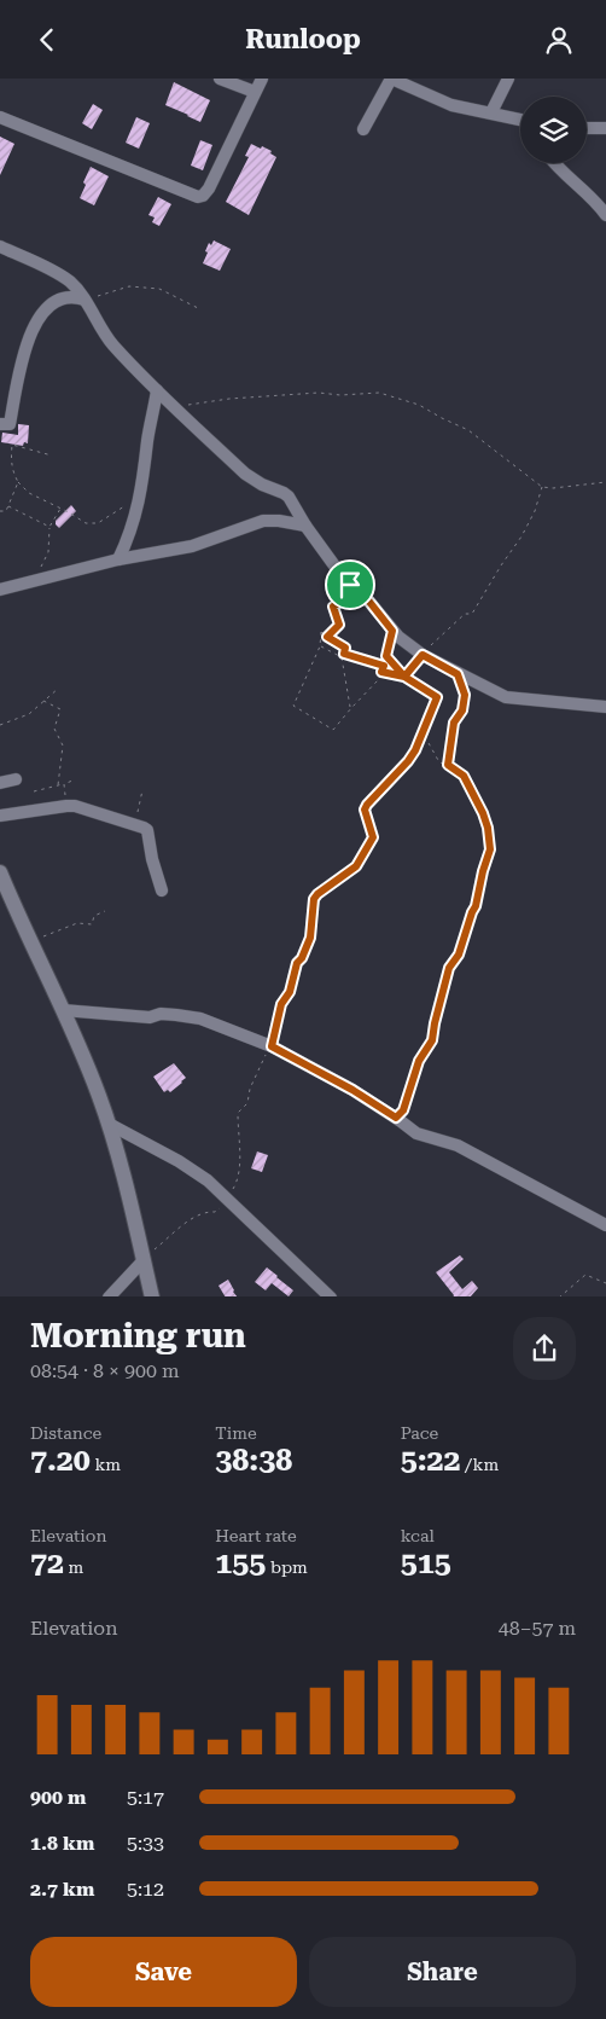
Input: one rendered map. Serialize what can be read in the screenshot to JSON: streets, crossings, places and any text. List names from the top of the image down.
{
  "page": {
    "header": "Runloop",
    "heading": ["Morning run", "08:54 · 8 × 900 m"],
    "stats": [
      ["Distance", "7.20 km"],
      ["Time", "38:38"],
      ["Pace", "5:22 /km"],
      ["Elevation", "72 m"],
      ["Heart rate", "155 bpm"],
      ["kcal", "515"]
    ],
    "chart": ["Elevation", "48–57 m"],
    "list": [
      {
        "name": "900 m",
        "note": "5:17"
      },
      {
        "name": "1.8 km",
        "note": "5:33"
      },
      {
        "name": "2.7 km",
        "note": "5:12"
      }
    ],
    "buttons": ["Save", "Share"]
  }
}
